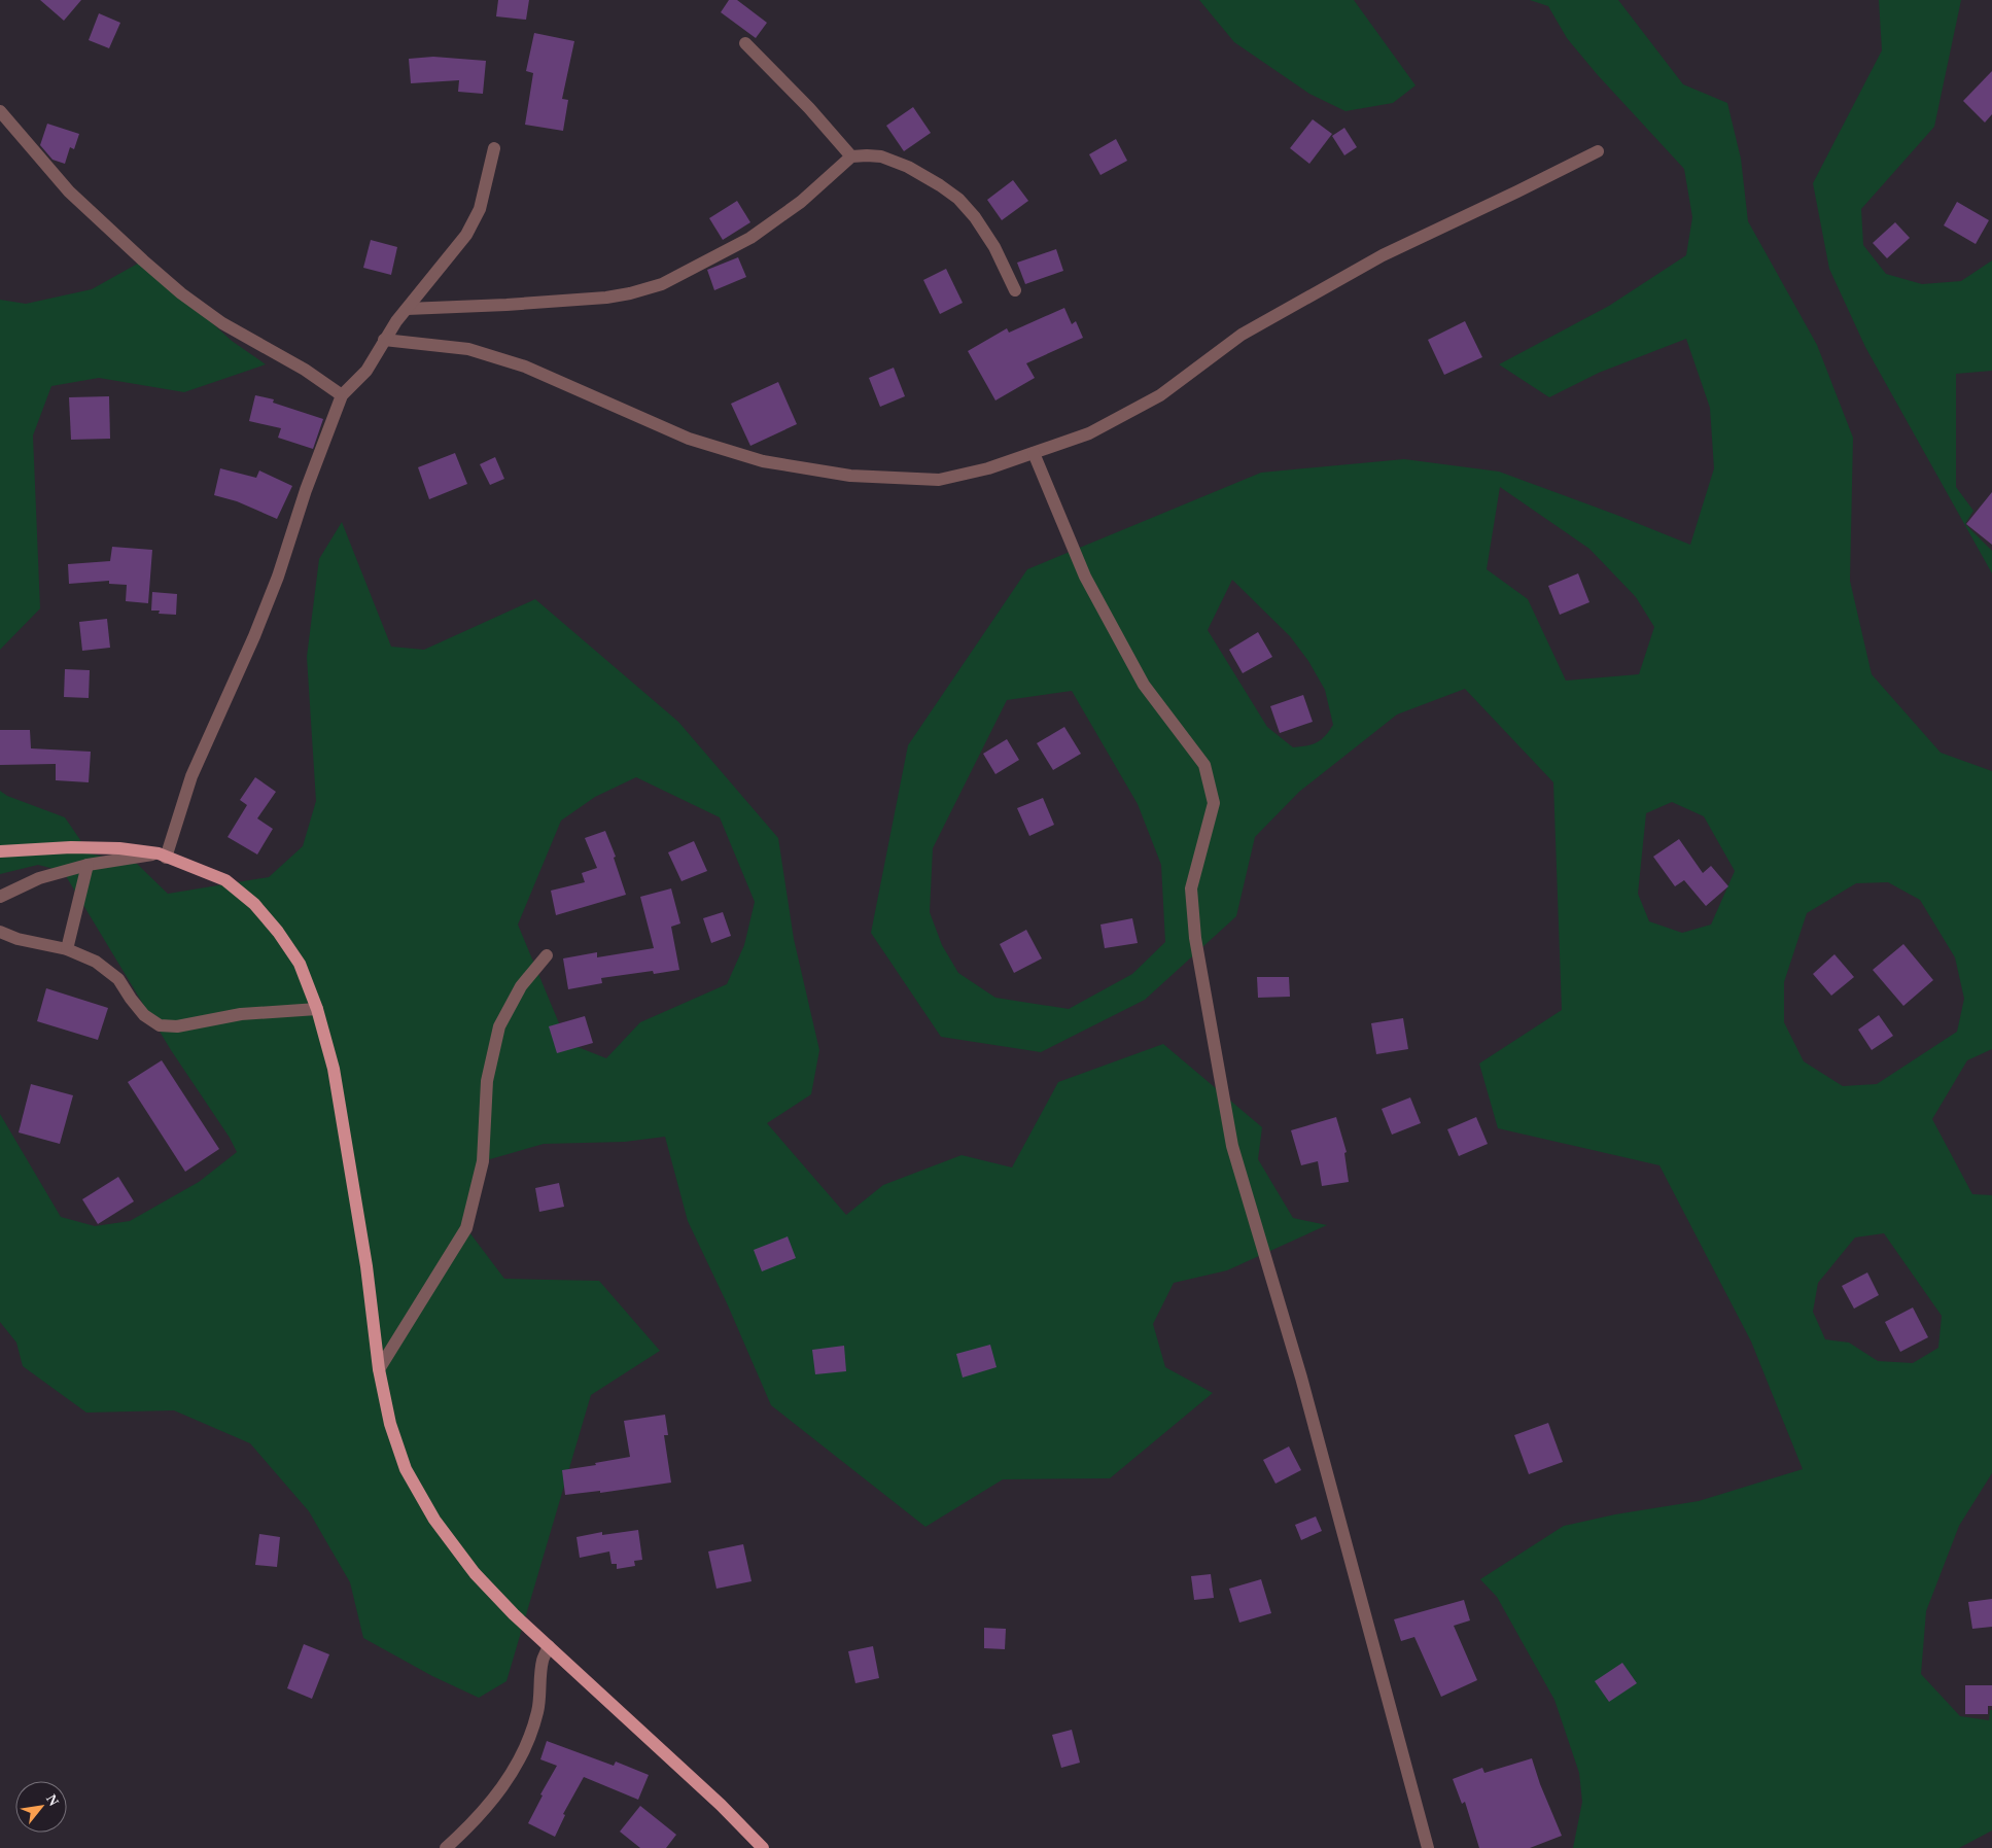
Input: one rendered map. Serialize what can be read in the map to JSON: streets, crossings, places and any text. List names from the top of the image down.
{
  "north": "top right"
}
